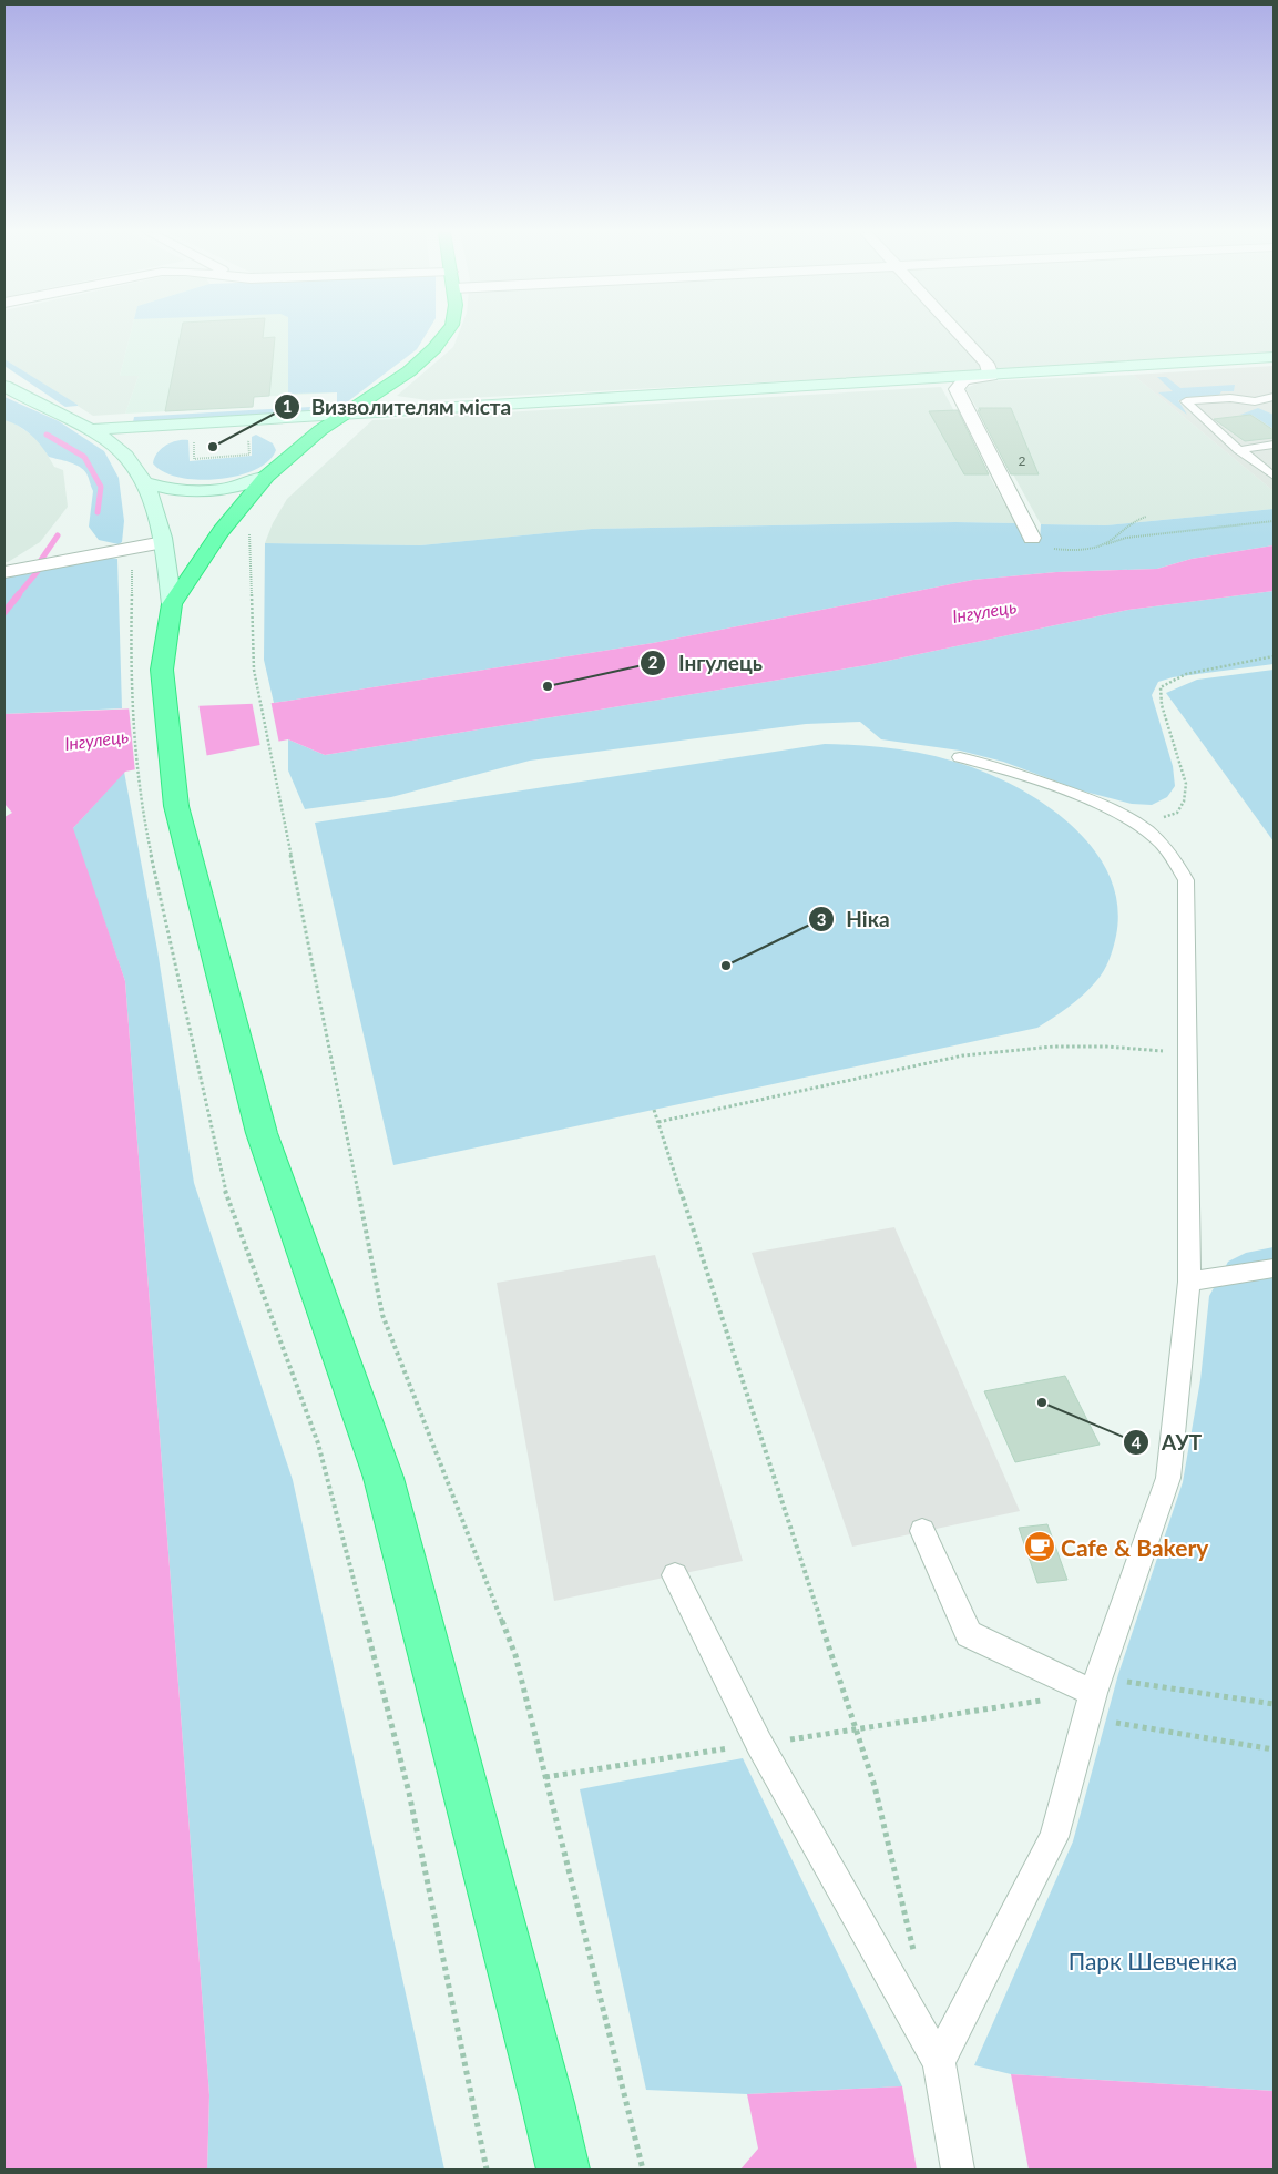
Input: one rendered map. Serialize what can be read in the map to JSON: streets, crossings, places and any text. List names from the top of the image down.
{
  "water": ["Інгулець"],
  "parks": ["Парк Шевченка"],
  "places": {
    "other": [
      "Визволителям міста",
      "Інгулець",
      "Ніка",
      "АУТ"
    ],
    "cafe": ["Cafe & Bakery"]
  },
  "house_numbers": ["2"]
}
